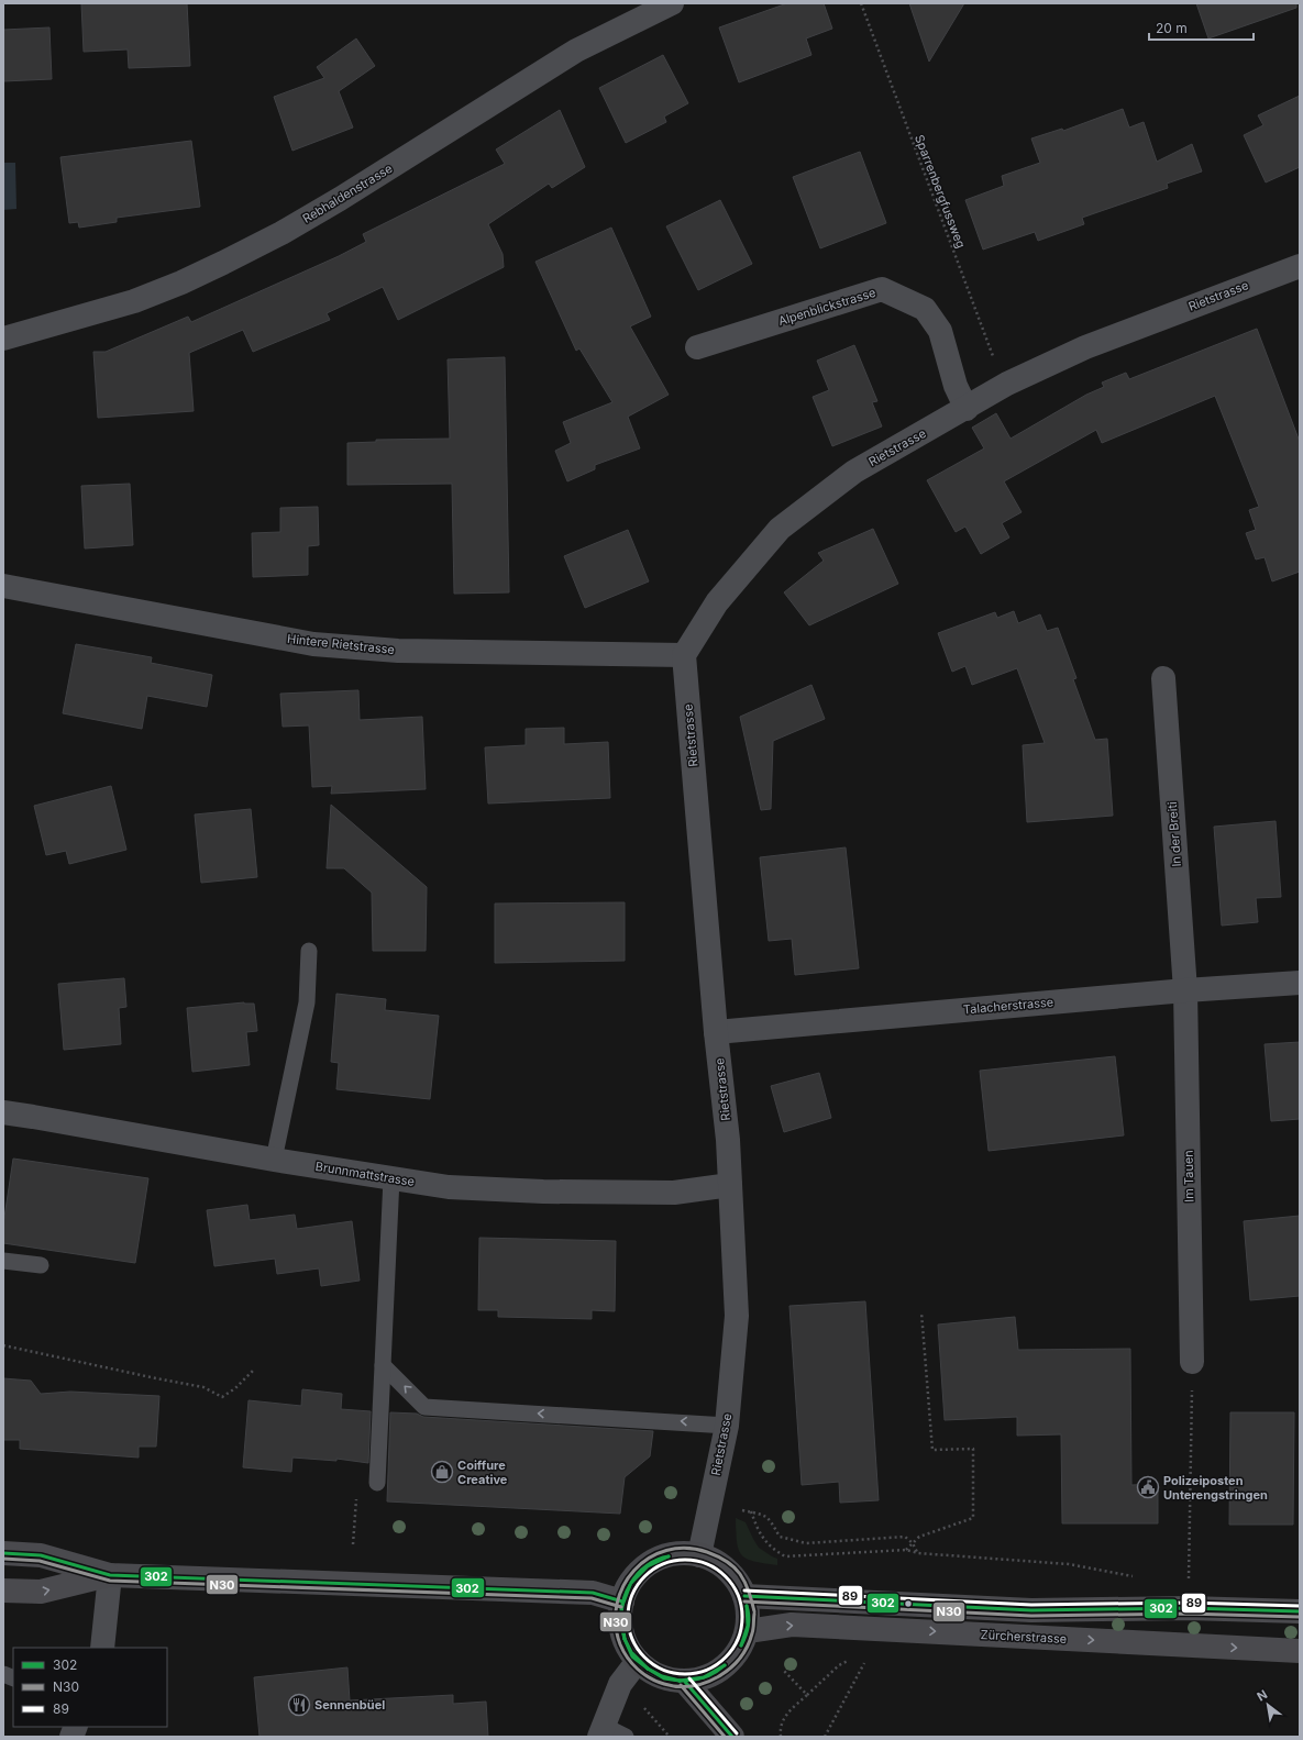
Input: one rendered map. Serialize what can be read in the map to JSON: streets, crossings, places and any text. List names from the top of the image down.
{
  "streets": {
    "main road": ["Zürcherstrasse"],
    "street": [
      "Rebhaldenstrasse",
      "Rietstrasse",
      "Alpenblickstrasse",
      "Hintere Rietstrasse",
      "In der Breiti",
      "Talacherstrasse",
      "Brunnmattstrasse",
      "Im Tauen"
    ],
    "path": ["Sparrenbergfussweg"]
  },
  "crossings": [
    ["Sparrenbergfussweg", "Rietstrasse"],
    ["Rietstrasse", "Alpenblickstrasse"],
    ["Rietstrasse", "Hintere Rietstrasse"],
    ["Rietstrasse", "Talacherstrasse"],
    ["Rietstrasse", "Brunnmattstrasse"],
    ["Rietstrasse", "Zürcherstrasse"],
    ["In der Breiti", "Talacherstrasse"],
    ["In der Breiti", "Im Tauen"],
    ["Talacherstrasse", "Im Tauen"]
  ],
  "places": {
    "shop": ["Coiffure Creative"],
    "public building": ["Polizeiposten Unterengstringen"],
    "restaurant": ["Sennenbüel"]
  },
  "lines": ["transit line N30", "transit line 302", "transit line 89"],
  "legend": ["302", "N30", "89"],
  "scale_bar": "20 m",
  "north": "top left"
}
